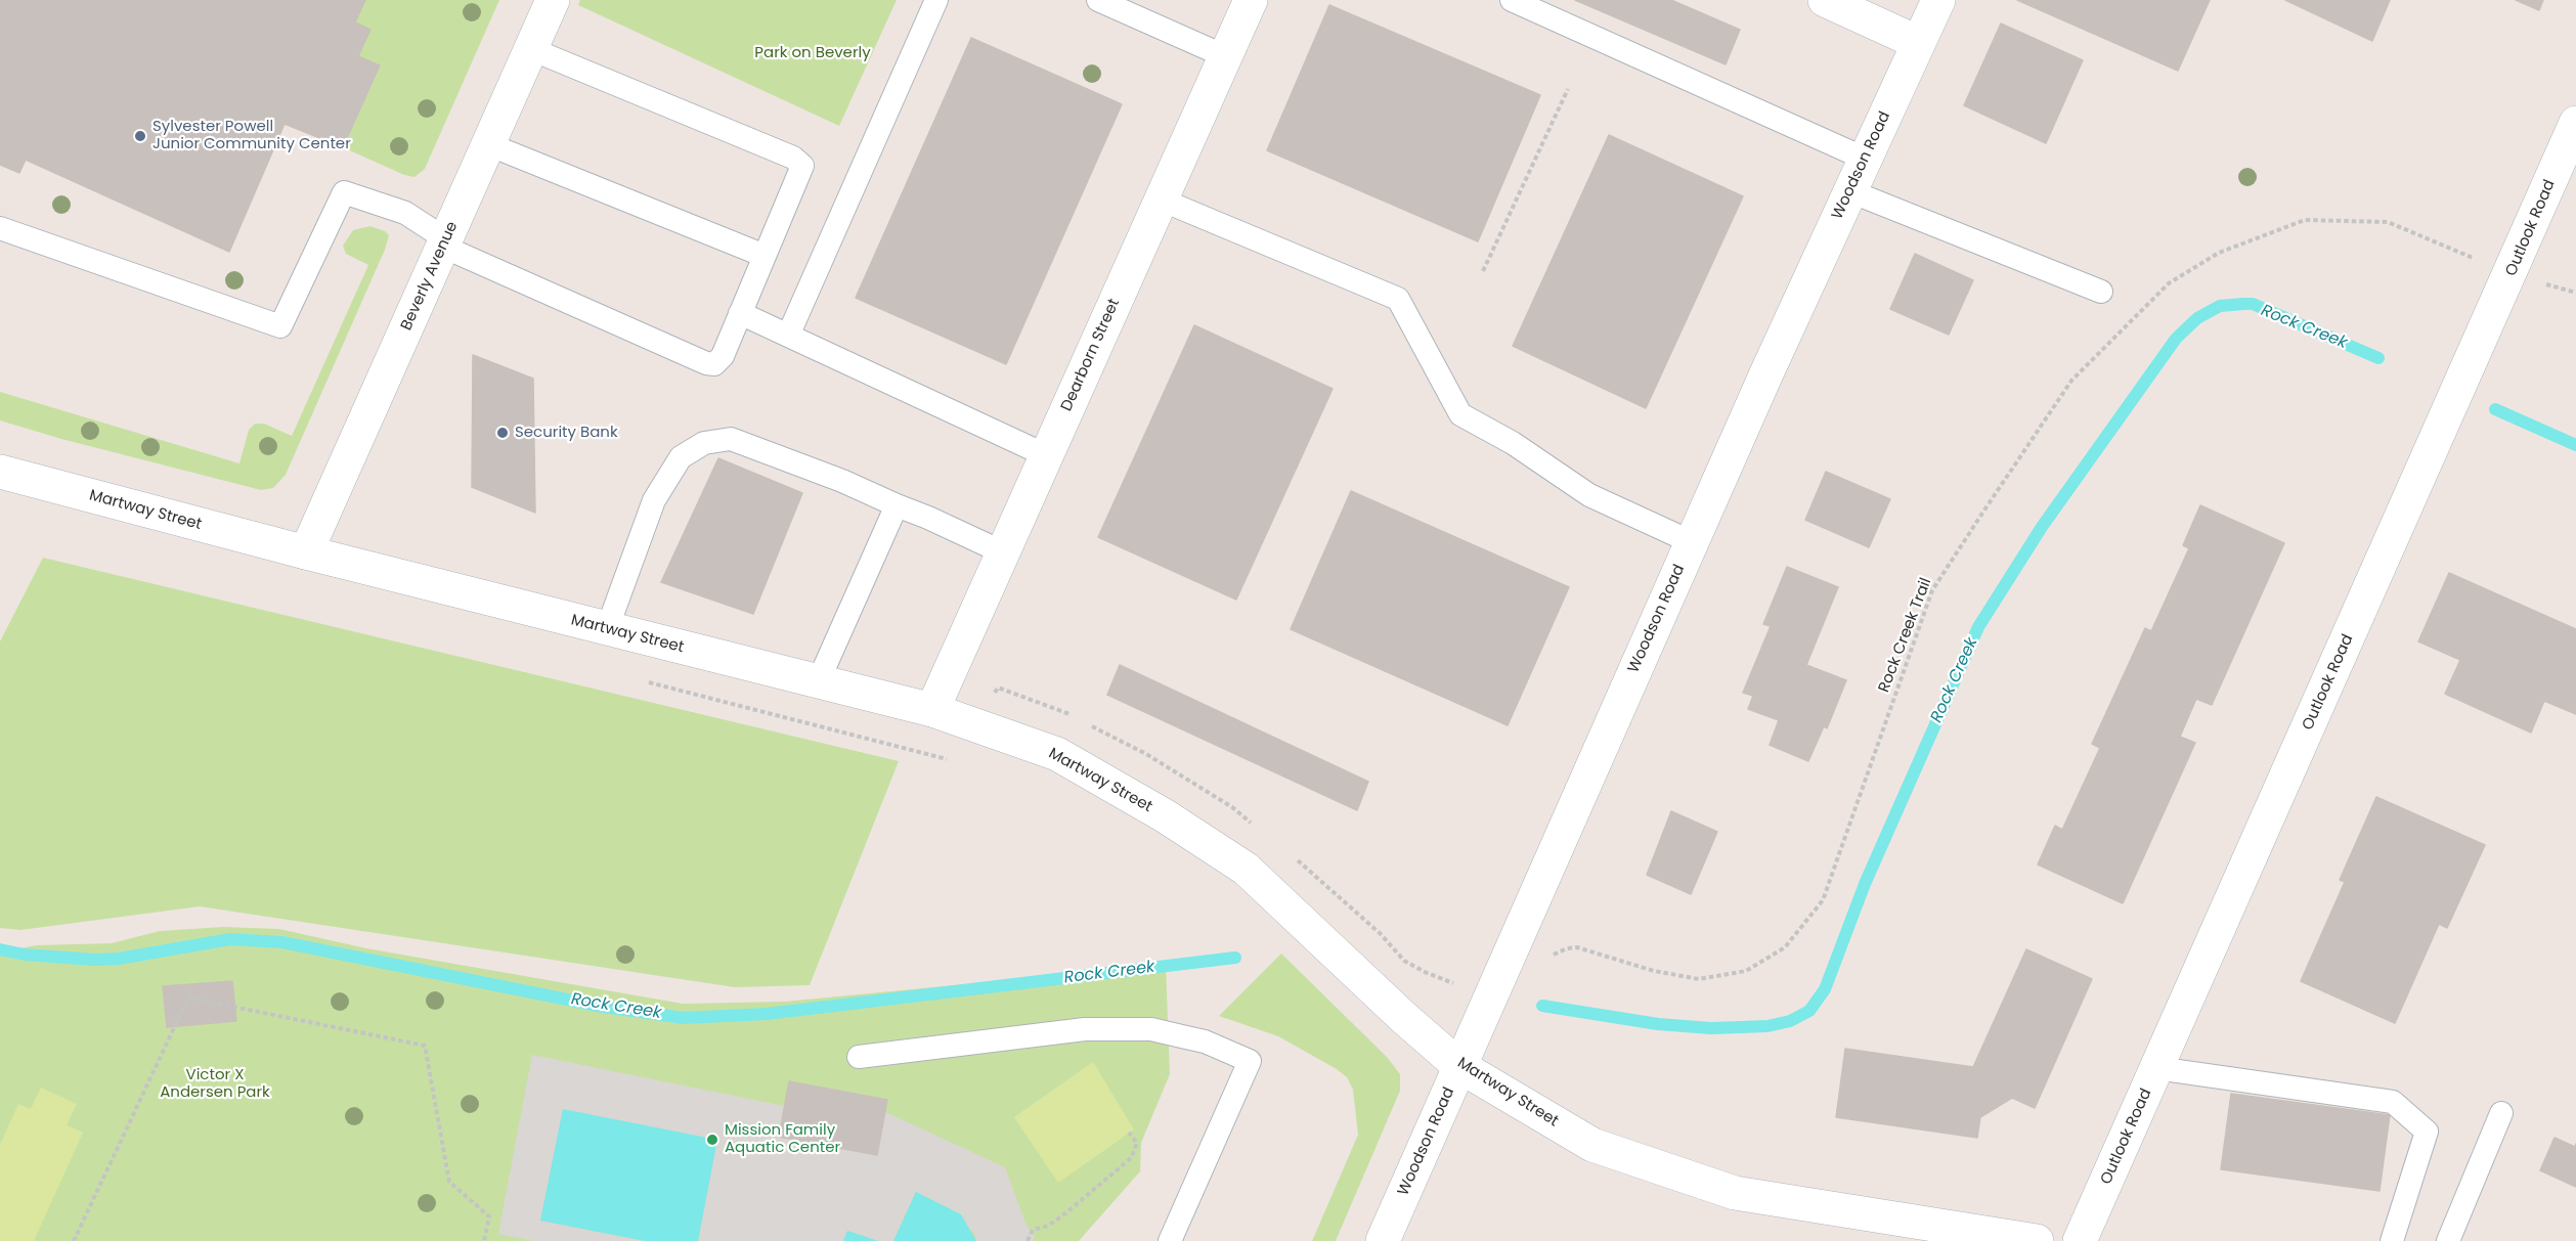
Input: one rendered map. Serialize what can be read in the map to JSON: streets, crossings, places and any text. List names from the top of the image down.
{
  "streets": {
    "street": [
      "Woodson Road",
      "Outlook Road",
      "Beverly Avenue",
      "Dearborn Street",
      "Martway Street"
    ],
    "path": ["Rock Creek Trail"]
  },
  "crossings": [
    ["Woodson Road", "Martway Street"],
    ["Beverly Avenue", "Martway Street"],
    ["Dearborn Street", "Martway Street"]
  ],
  "water": ["Rock Creek"],
  "parks": ["Park on Beverly", "Victor X Andersen Park"],
  "places": ["Sylvester Powell Junior Community Center", "Security Bank", "Mission Family Aquatic Center"]
}
